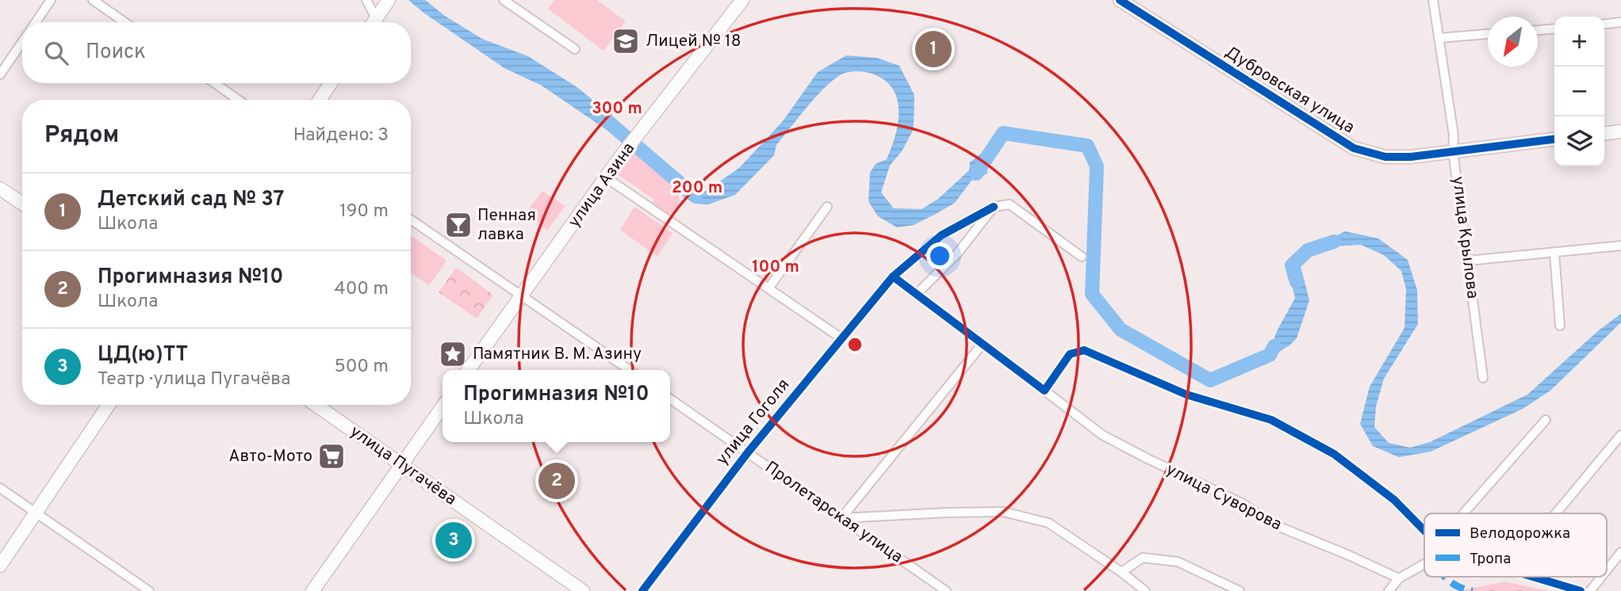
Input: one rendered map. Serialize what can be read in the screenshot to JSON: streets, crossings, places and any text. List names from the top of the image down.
{
  "streets": {
    "main road": ["Дубровская улица", "улица Азина", "улица Пугачёва"],
    "street": [
      "улица Крылова",
      "улица Гоголя",
      "улица Суворова",
      "Пролетарская улица"
    ]
  },
  "crossings": [
    ["Дубровская улица", "улица Крылова"],
    ["улица Гоголя", "улица Суворова"],
    ["улица Гоголя", "Пролетарская улица"]
  ],
  "places": {
    "school or university": ["Лицей № 18"],
    "bar": ["Пенная лавка"],
    "place": ["Памятник В. М. Азину"],
    "supermarket": ["Авто-Мото"]
  },
  "legend": ["Велодорожка", "Тропа"],
  "north": "bottom left",
  "page": {
    "map_buttons": ["+", "−"],
    "search": "Поиск",
    "pins": ["1", "2", "3"],
    "heading": ["Рядом", "Найдено: 3"],
    "list": [
      {
        "mark": "1",
        "name": "Детский сад № 37",
        "note": "Школа",
        "value": "190 m"
      },
      {
        "mark": "2",
        "name": "Прогимназия №10",
        "note": "Школа",
        "value": "400 m"
      },
      {
        "mark": "3",
        "name": "ЦД(ю)ТТ",
        "note": "Театр · улица Пугачёва",
        "value": "500 m"
      }
    ],
    "popup": ["Прогимназия №10", "Школа"]
  },
  "rings": ["300 m", "200 m", "100 m"]
}
